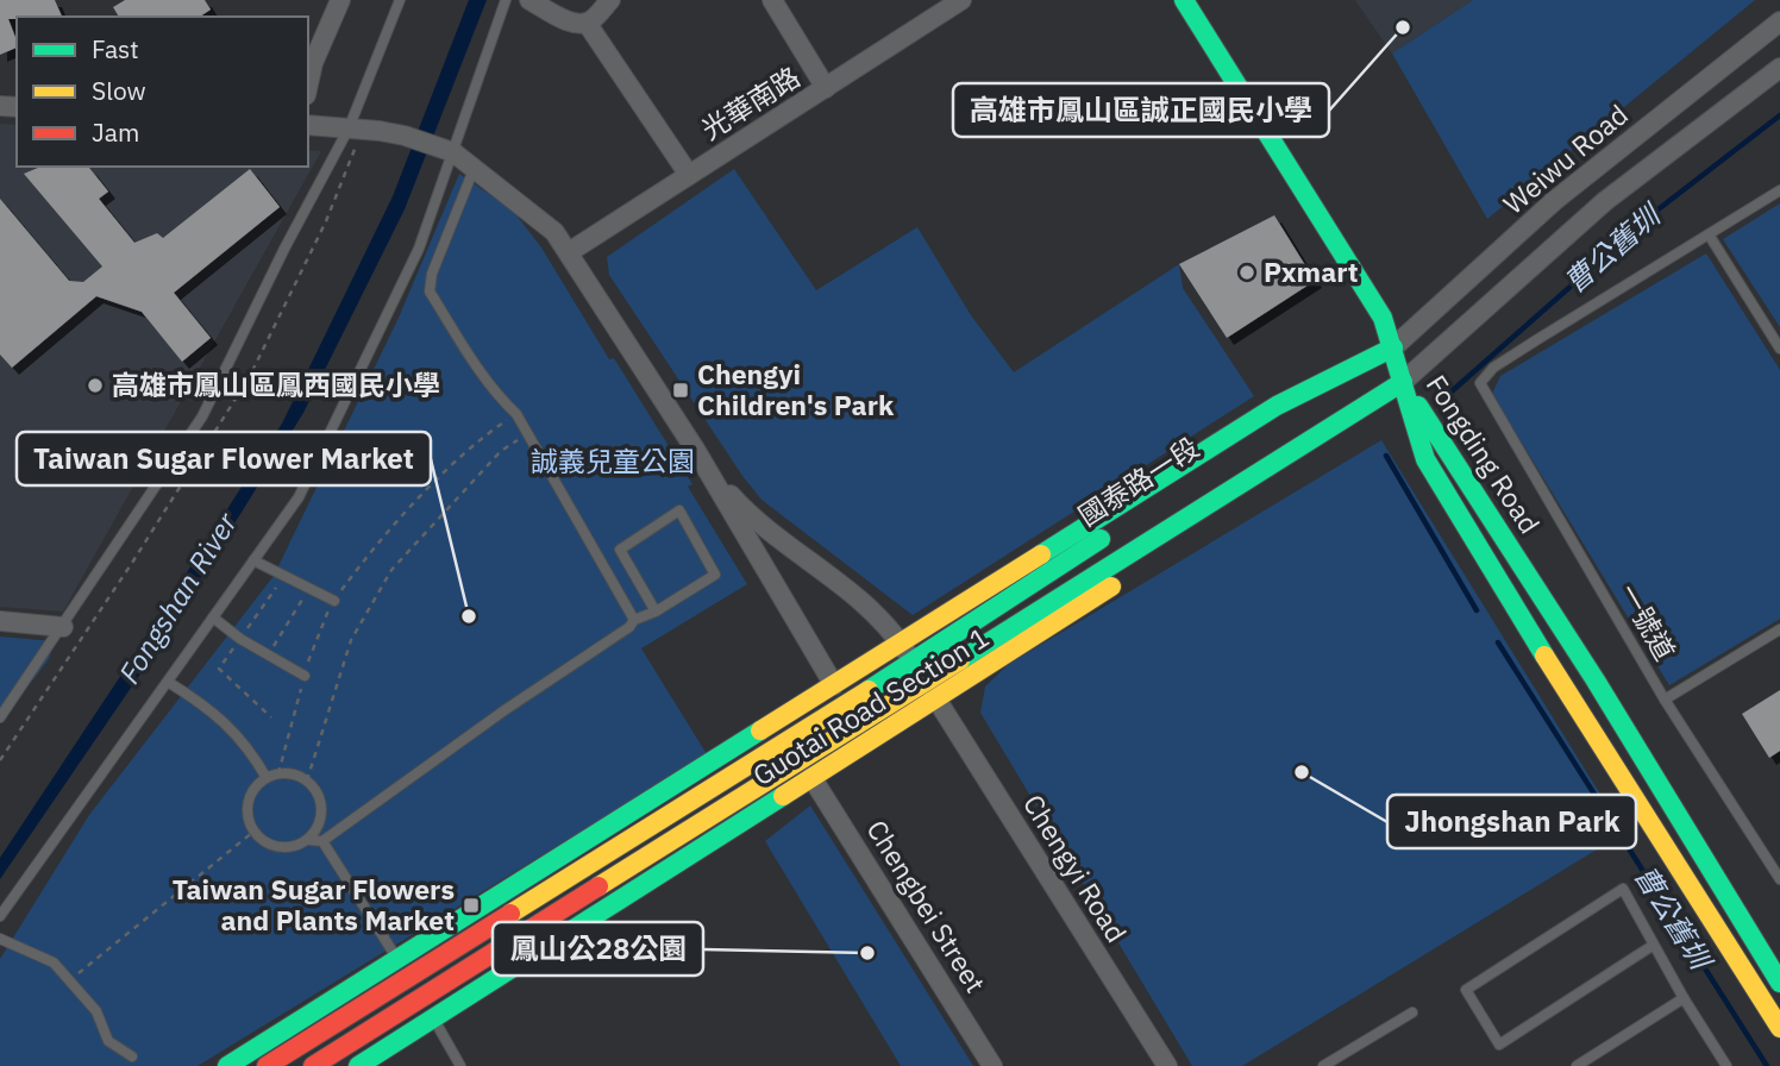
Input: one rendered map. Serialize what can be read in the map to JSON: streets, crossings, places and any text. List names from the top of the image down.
{
  "streets": {
    "street": [
      "光華南路",
      "Weiwu Road",
      "Fongding Road",
      "國泰路一段",
      "Guotai Road Section 1",
      "Chengyi Road",
      "Chengbei Street"
    ],
    "lane": ["一號道"]
  },
  "crossings": [
    ["Weiwu Road", "Fongding Road"],
    ["Weiwu Road", "國泰路一段"],
    ["Weiwu Road", "Guotai Road Section 1"],
    ["Fongding Road", "國泰路一段"],
    ["Fongding Road", "Guotai Road Section 1"],
    ["國泰路一段", "Guotai Road Section 1"],
    ["國泰路一段", "Chengyi Road"],
    ["Guotai Road Section 1", "Chengyi Road"],
    ["Guotai Road Section 1", "Chengbei Street"]
  ],
  "water": ["曹公舊圳", "Fongshan River"],
  "parks": ["誠義兒童公園"],
  "places": {
    "other": [
      "高雄市鳳山區誠正國民小學",
      "Pxmart",
      "高雄市鳳山區鳳西國民小學",
      "Taiwan Sugar Flower Market",
      "Jhongshan Park",
      "鳳山公28公園"
    ],
    "transit": ["Chengyi Children's Park", "Taiwan Sugar Flowers and Plants Market"]
  },
  "legend": ["Fast", "Slow", "Jam"]
}
